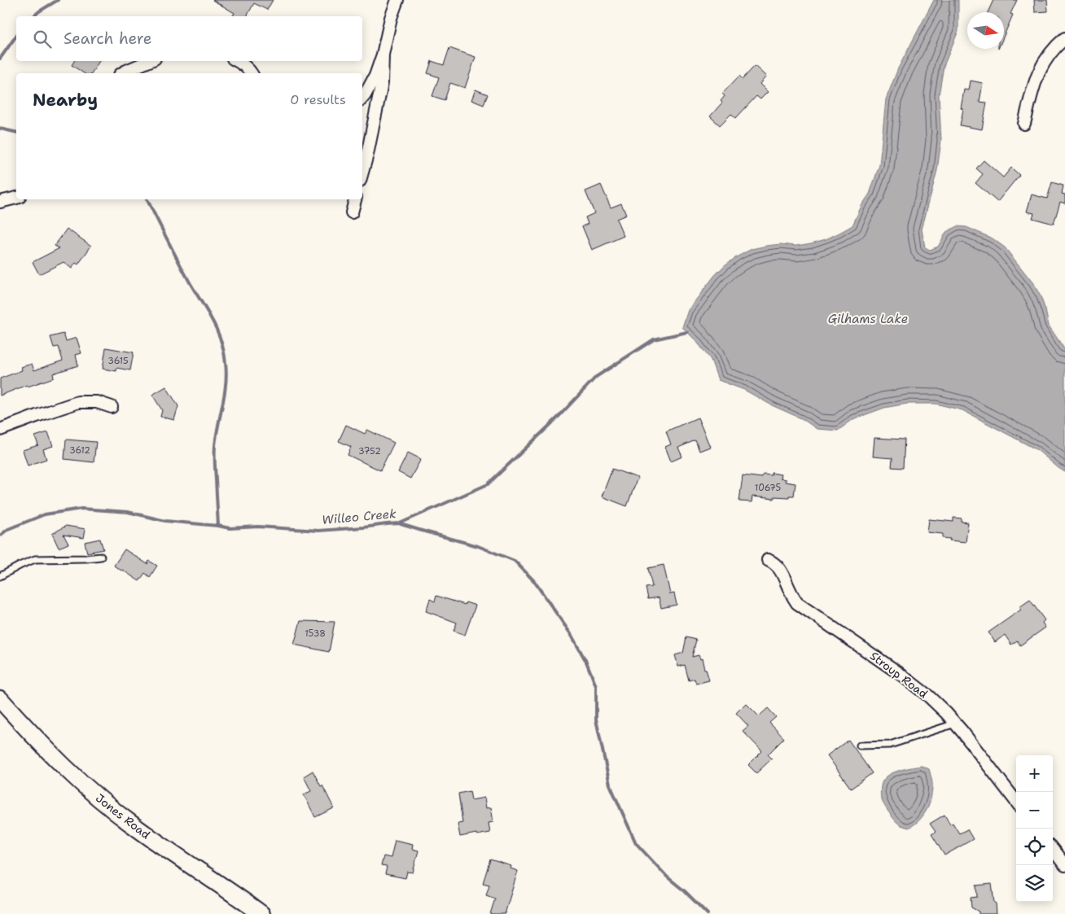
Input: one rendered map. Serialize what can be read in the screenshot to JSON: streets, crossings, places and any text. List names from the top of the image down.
{
  "streets": {
    "street": ["Stroup Road", "Jones Road"]
  },
  "water": ["Gilhams Lake", "Willeo Creek"],
  "house_numbers": [
    "3615",
    "3612",
    "3752",
    "10675",
    "1538"
  ],
  "north": "right",
  "page": {
    "search": "Search here",
    "heading": ["Nearby", "0 results"],
    "map_buttons": ["+", "−"]
  }
}
